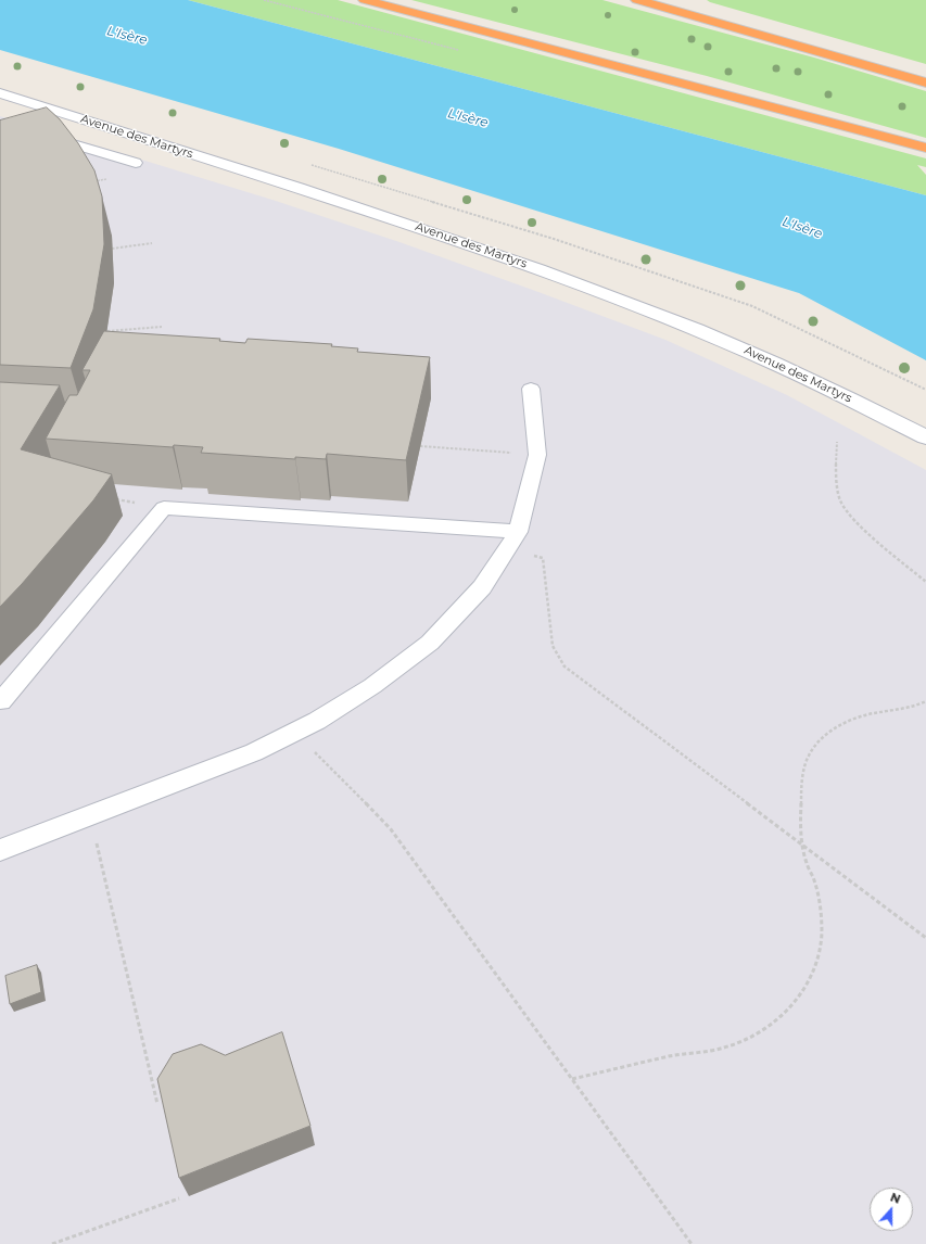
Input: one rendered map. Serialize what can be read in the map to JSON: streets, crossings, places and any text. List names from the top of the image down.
{
  "streets": {
    "main road": ["Avenue des Martyrs"]
  },
  "water": ["L'Isère"],
  "north": "top"
}
